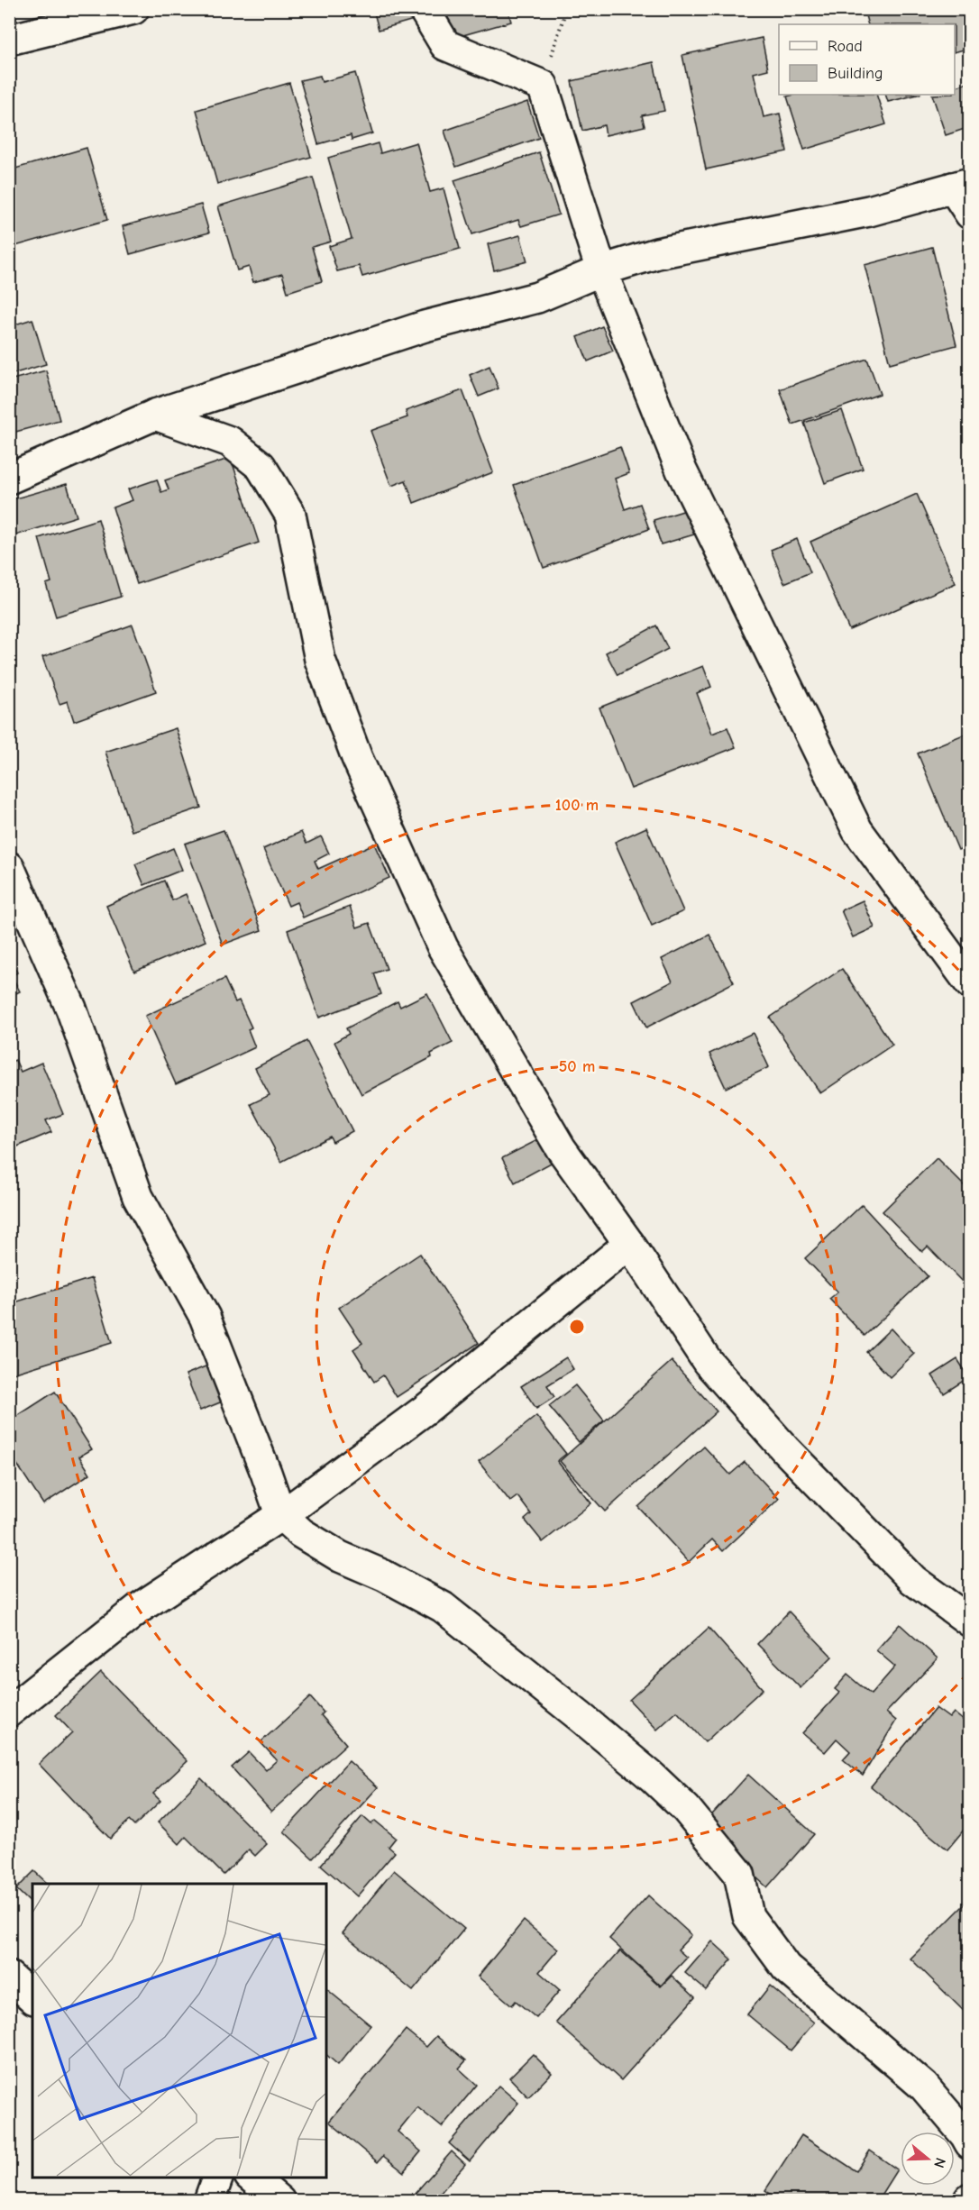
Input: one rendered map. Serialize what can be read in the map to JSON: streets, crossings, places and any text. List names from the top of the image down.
{
  "legend": ["Road", "Building"],
  "north": "right",
  "rings": ["100 m", "50 m"]
}
